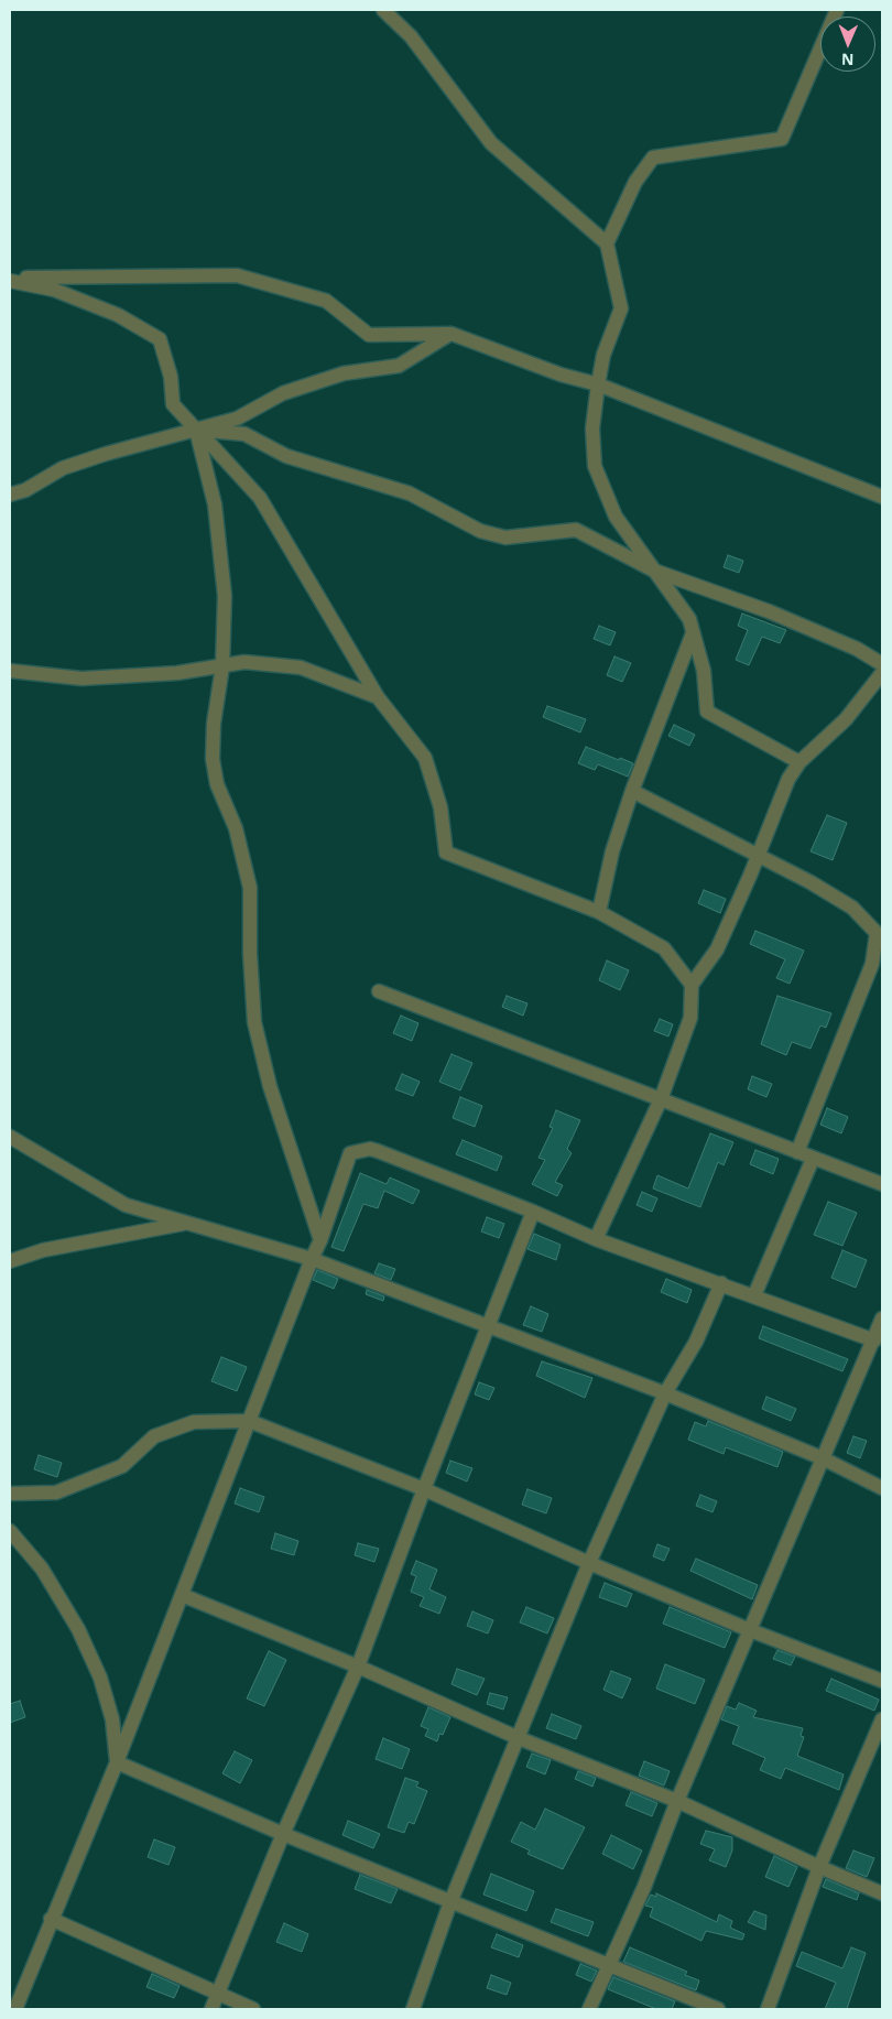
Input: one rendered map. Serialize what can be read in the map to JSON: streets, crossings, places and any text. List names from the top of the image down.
{
  "north": "bottom"
}
